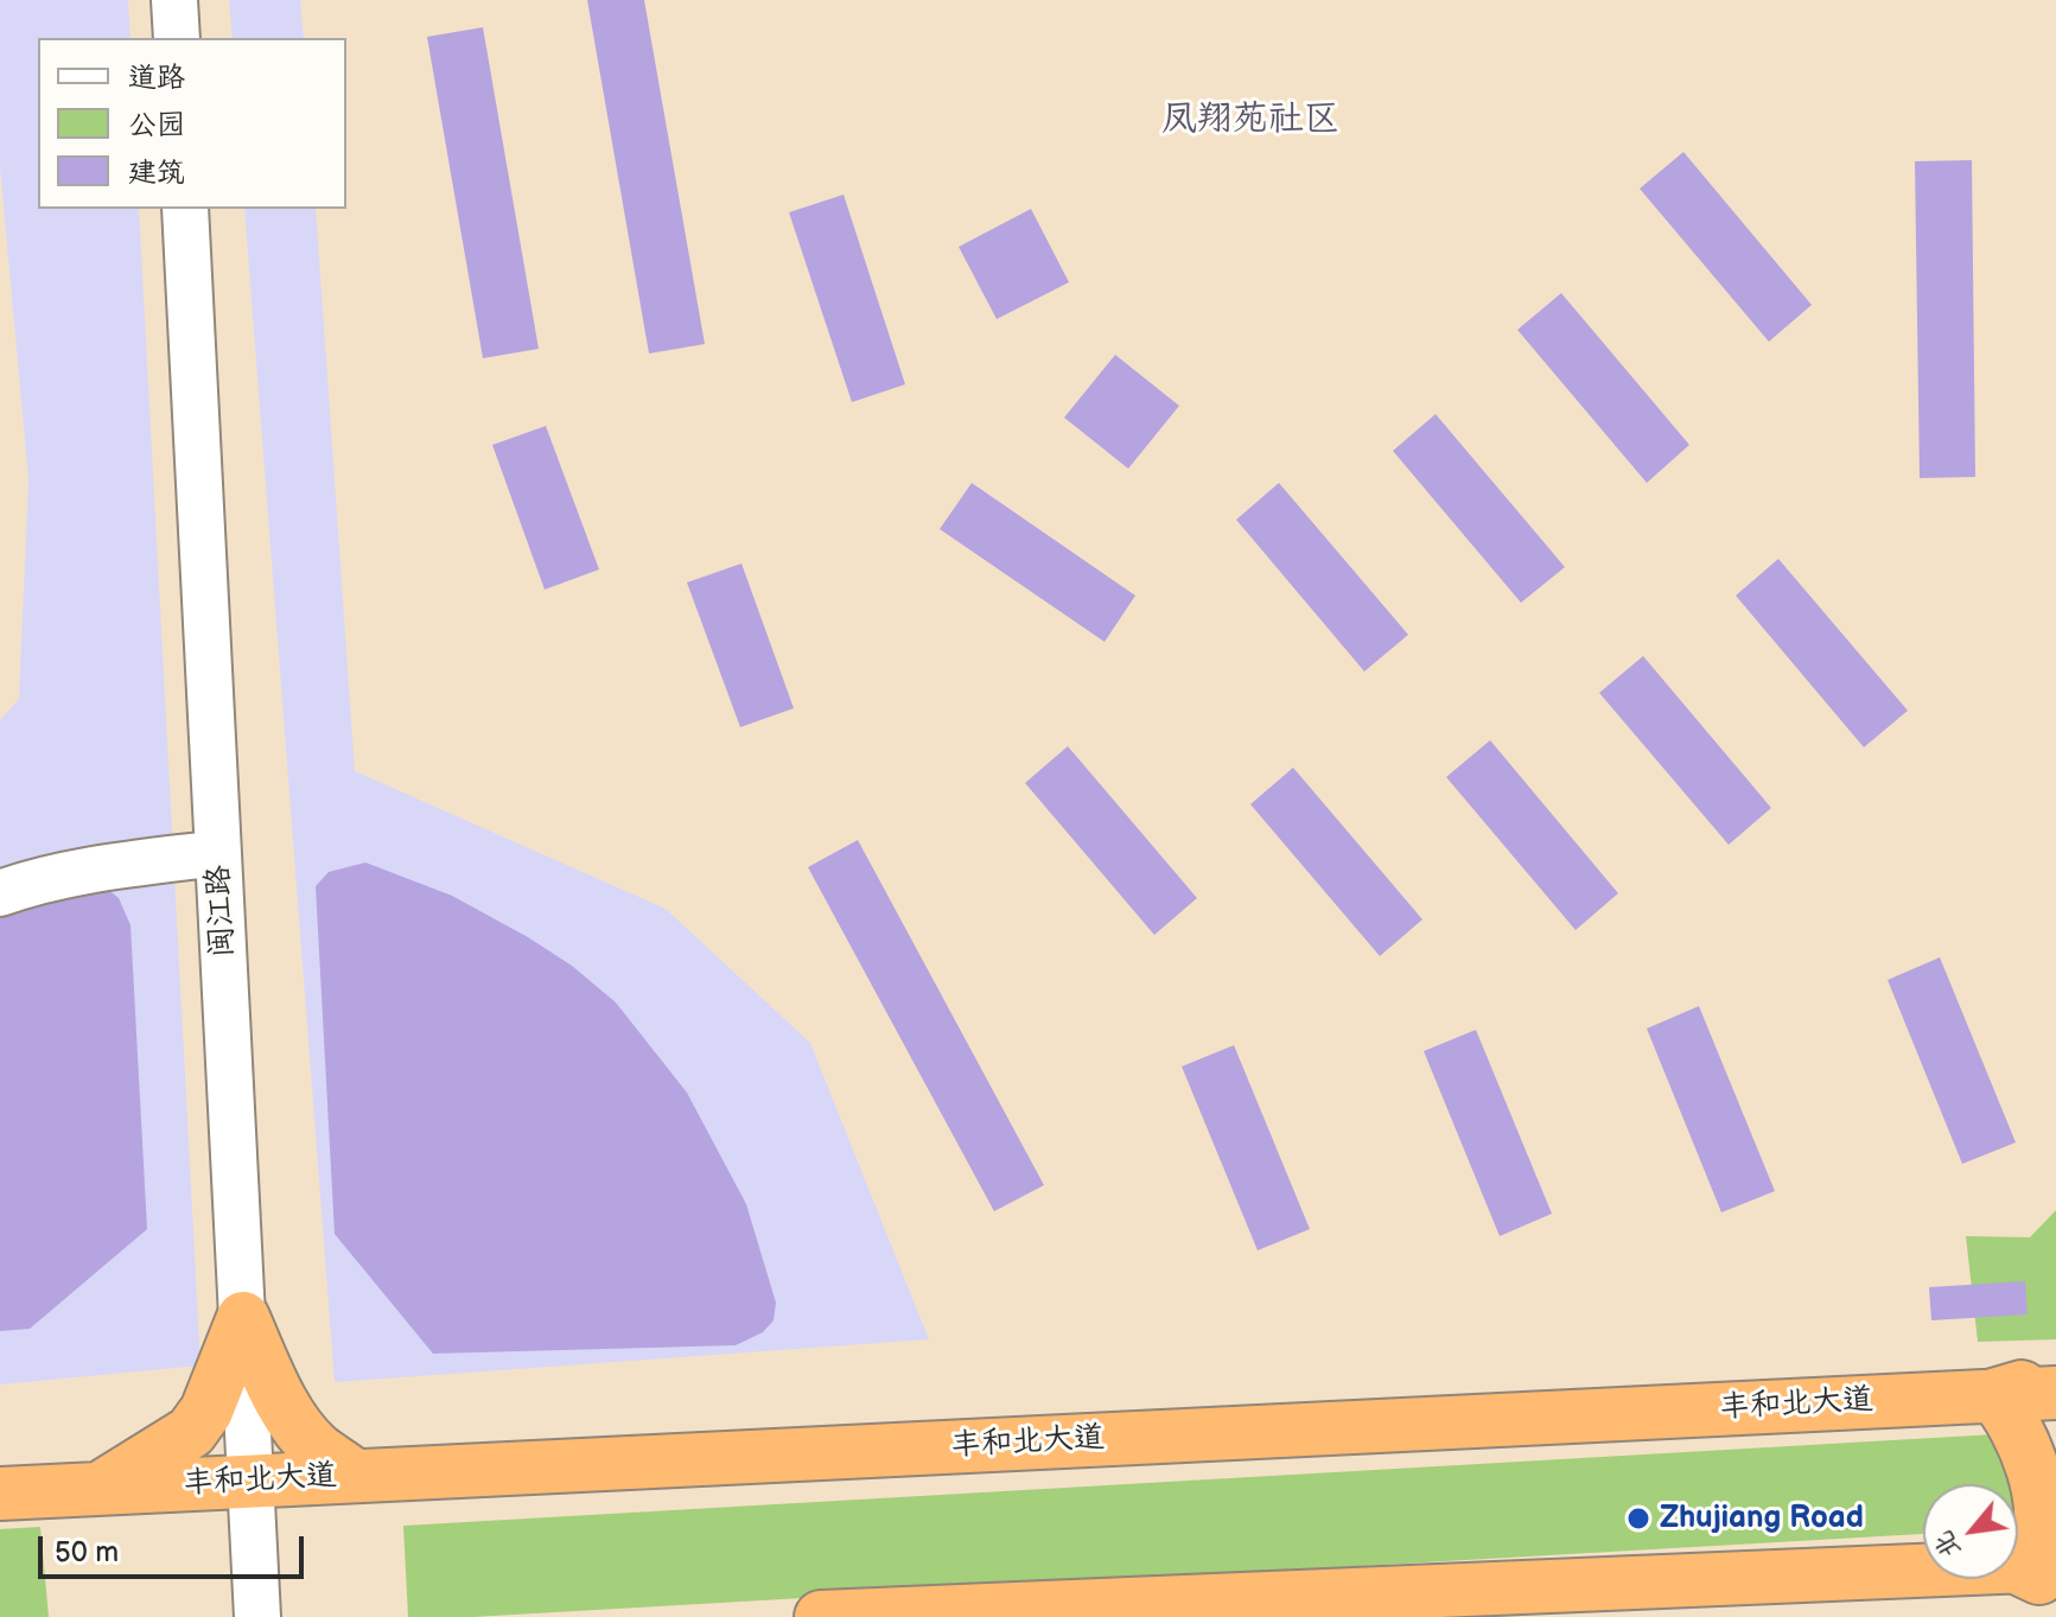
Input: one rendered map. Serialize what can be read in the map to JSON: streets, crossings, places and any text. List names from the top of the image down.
{
  "streets": {
    "highway": ["丰和北大道"],
    "street": ["闽江路"]
  },
  "crossings": [
    ["闽江路", "丰和北大道"]
  ],
  "districts": ["凤翔苑社区"],
  "places": ["Zhujiang Road"],
  "legend": ["道路", "公园", "建筑"],
  "scale_bar": "50 m",
  "north": "bottom left"
}
